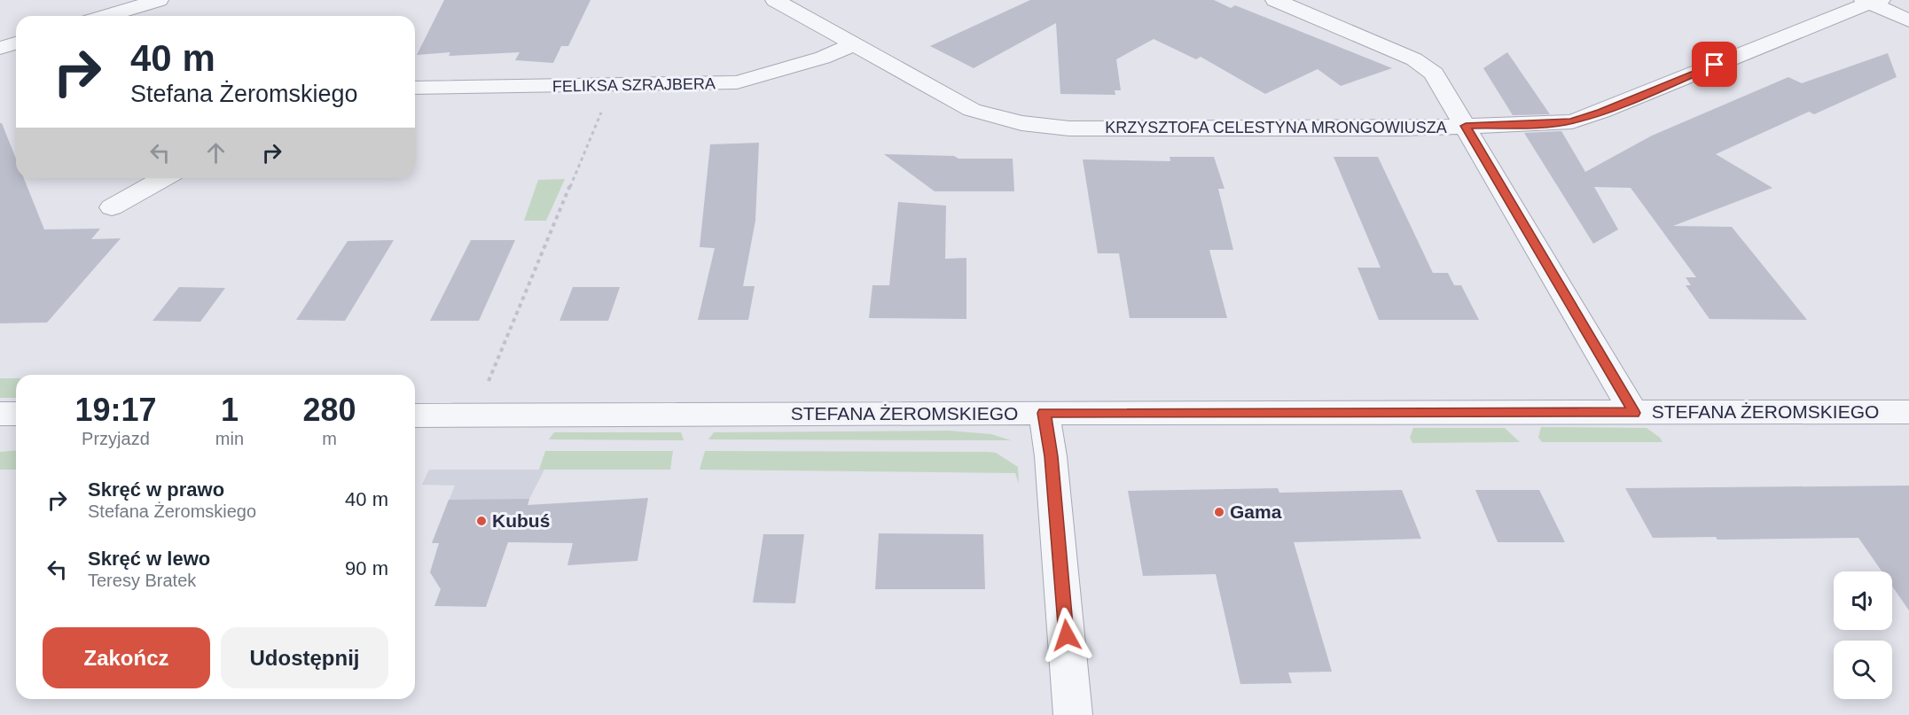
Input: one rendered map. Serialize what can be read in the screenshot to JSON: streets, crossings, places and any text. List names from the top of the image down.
{
  "streets": {
    "street": ["FELIKSA SZRAJBERA", "KRZYSZTOFA CELESTYNA MRONGOWIUSZA", "STEFANA ŻEROMSKIEGO"]
  },
  "crossings": [
    ["FELIKSA SZRAJBERA", "KRZYSZTOFA CELESTYNA MRONGOWIUSZA"]
  ],
  "places": ["Gama", "Kubuś"],
  "page": {
    "turn": ["40 m", "Stefana Żeromskiego"],
    "eta": [
      "19:17",
      "Przyjazd",
      "1",
      "min",
      "280",
      "m"
    ],
    "list": [
      {
        "name": "Skręć w prawo",
        "note": "Stefana Żeromskiego",
        "value": "40 m"
      },
      {
        "name": "Skręć w lewo",
        "note": "Teresy Bratek",
        "value": "90 m"
      }
    ],
    "buttons": ["Zakończ", "Udostępnij"]
  }
}
